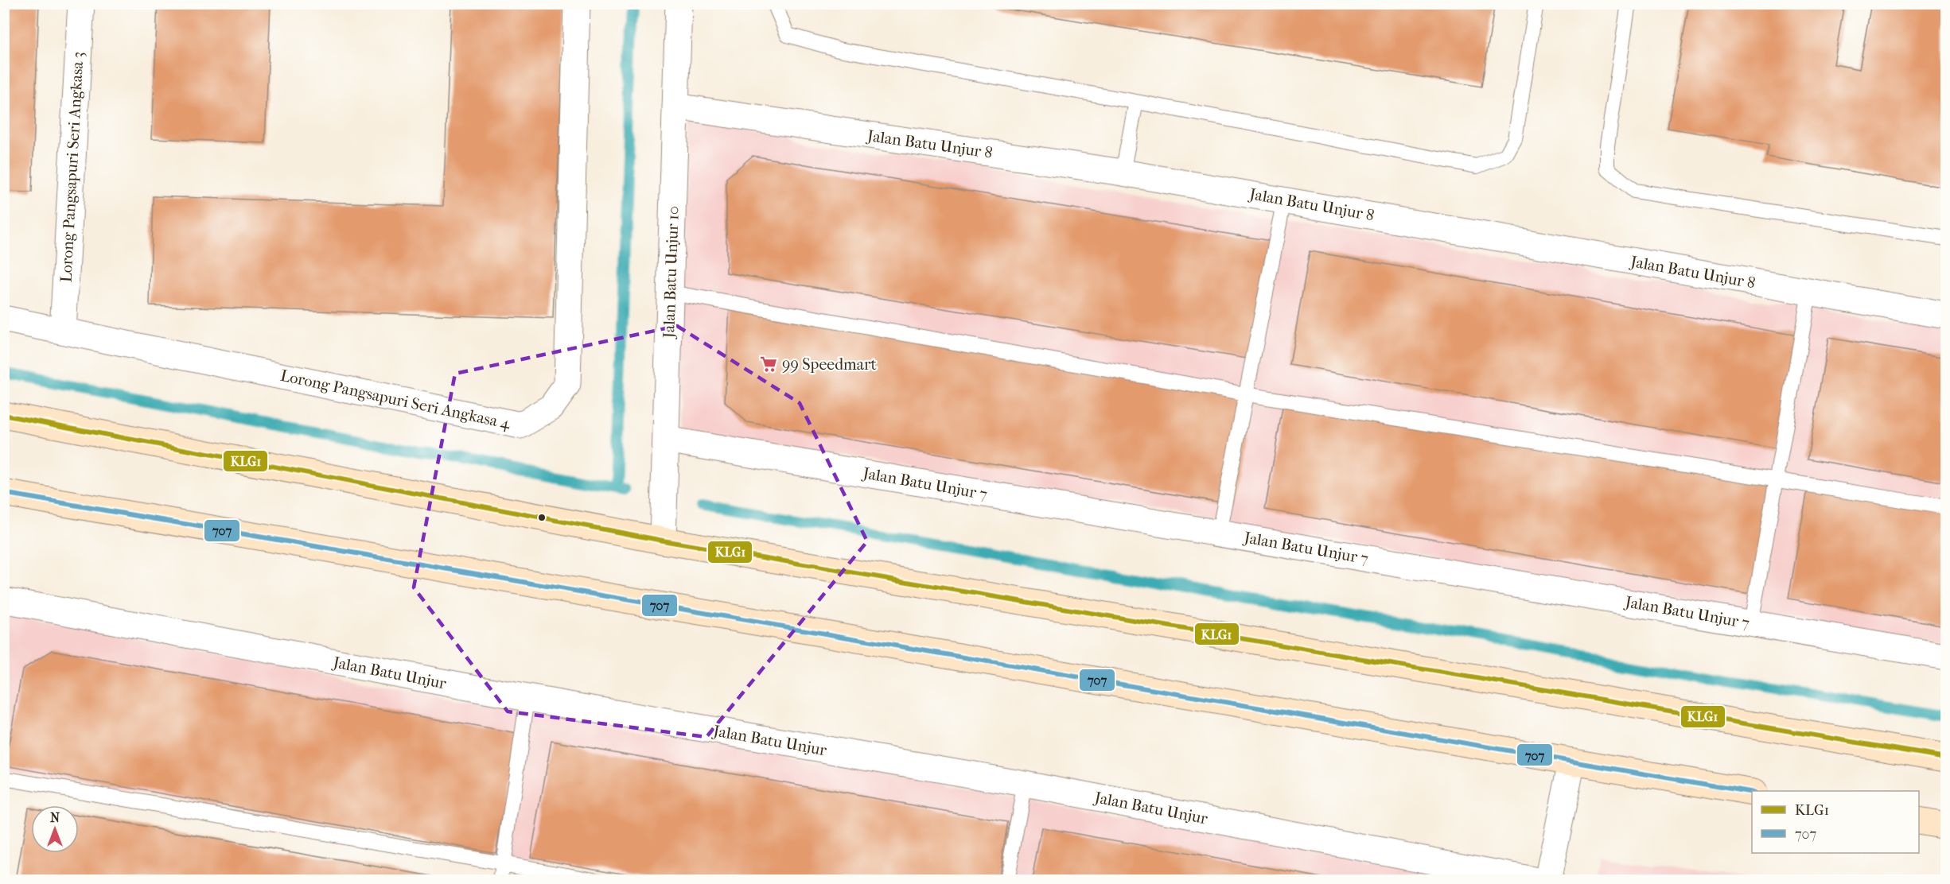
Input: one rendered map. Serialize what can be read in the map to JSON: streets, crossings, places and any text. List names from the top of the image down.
{
  "streets": {
    "street": [
      "Jalan Batu Unjur 8",
      "Lorong Pangsapuri Seri Angkasa 3",
      "Jalan Batu Unjur 10",
      "Lorong Pangsapuri Seri Angkasa 4",
      "Jalan Batu Unjur 7",
      "Jalan Batu Unjur"
    ]
  },
  "crossings": [
    ["Jalan Batu Unjur 8", "Jalan Batu Unjur 10"],
    ["Lorong Pangsapuri Seri Angkasa 3", "Lorong Pangsapuri Seri Angkasa 4"],
    ["Jalan Batu Unjur 10", "Jalan Batu Unjur 7"]
  ],
  "places": {
    "supermarket": ["99 Speedmart"]
  },
  "lines": ["transit line KLG1", "transit line 707"],
  "legend": ["KLG1", "707"],
  "north": "top"
}
